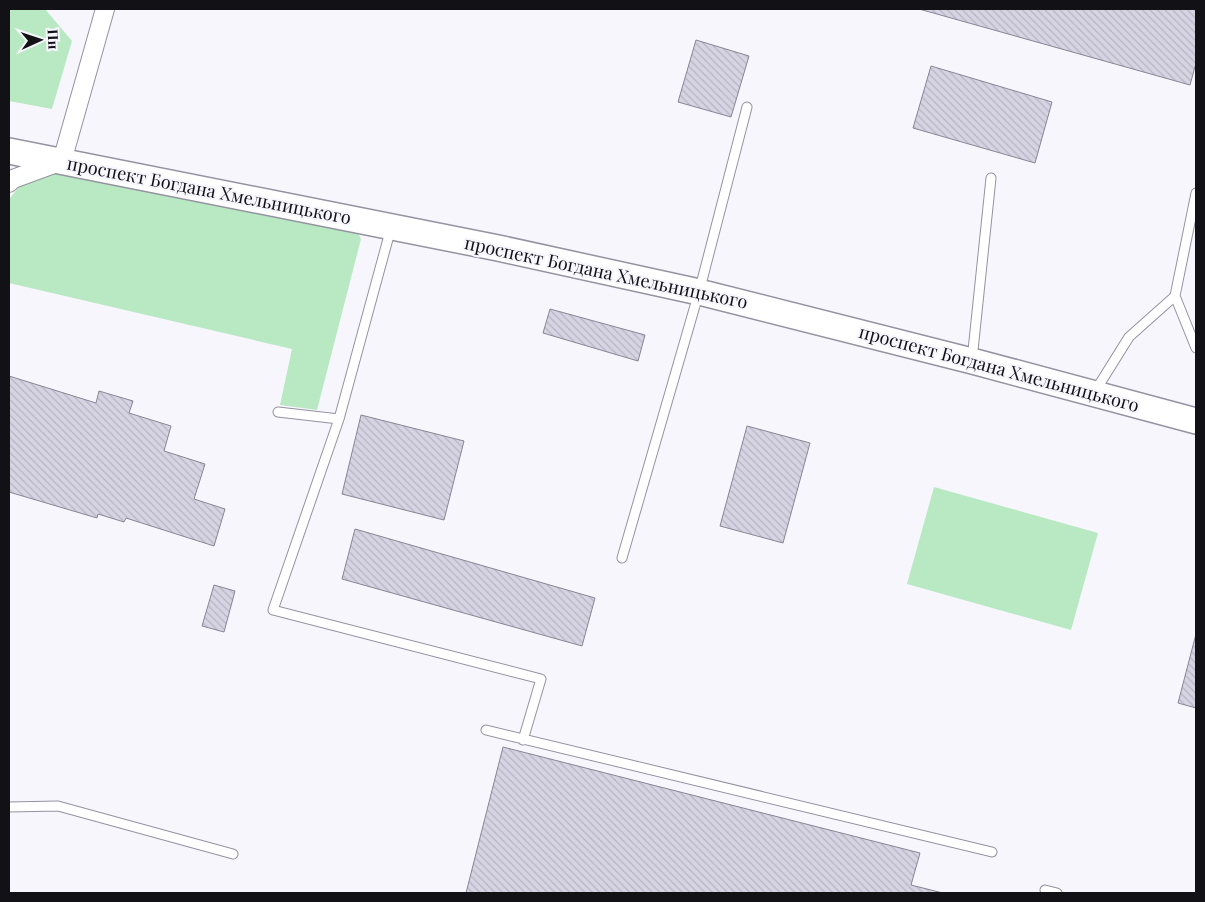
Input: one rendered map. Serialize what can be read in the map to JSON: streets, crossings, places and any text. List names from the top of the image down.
{
  "streets": {
    "main road": ["проспект Богдана Хмельницького"]
  },
  "north": "right"
}
